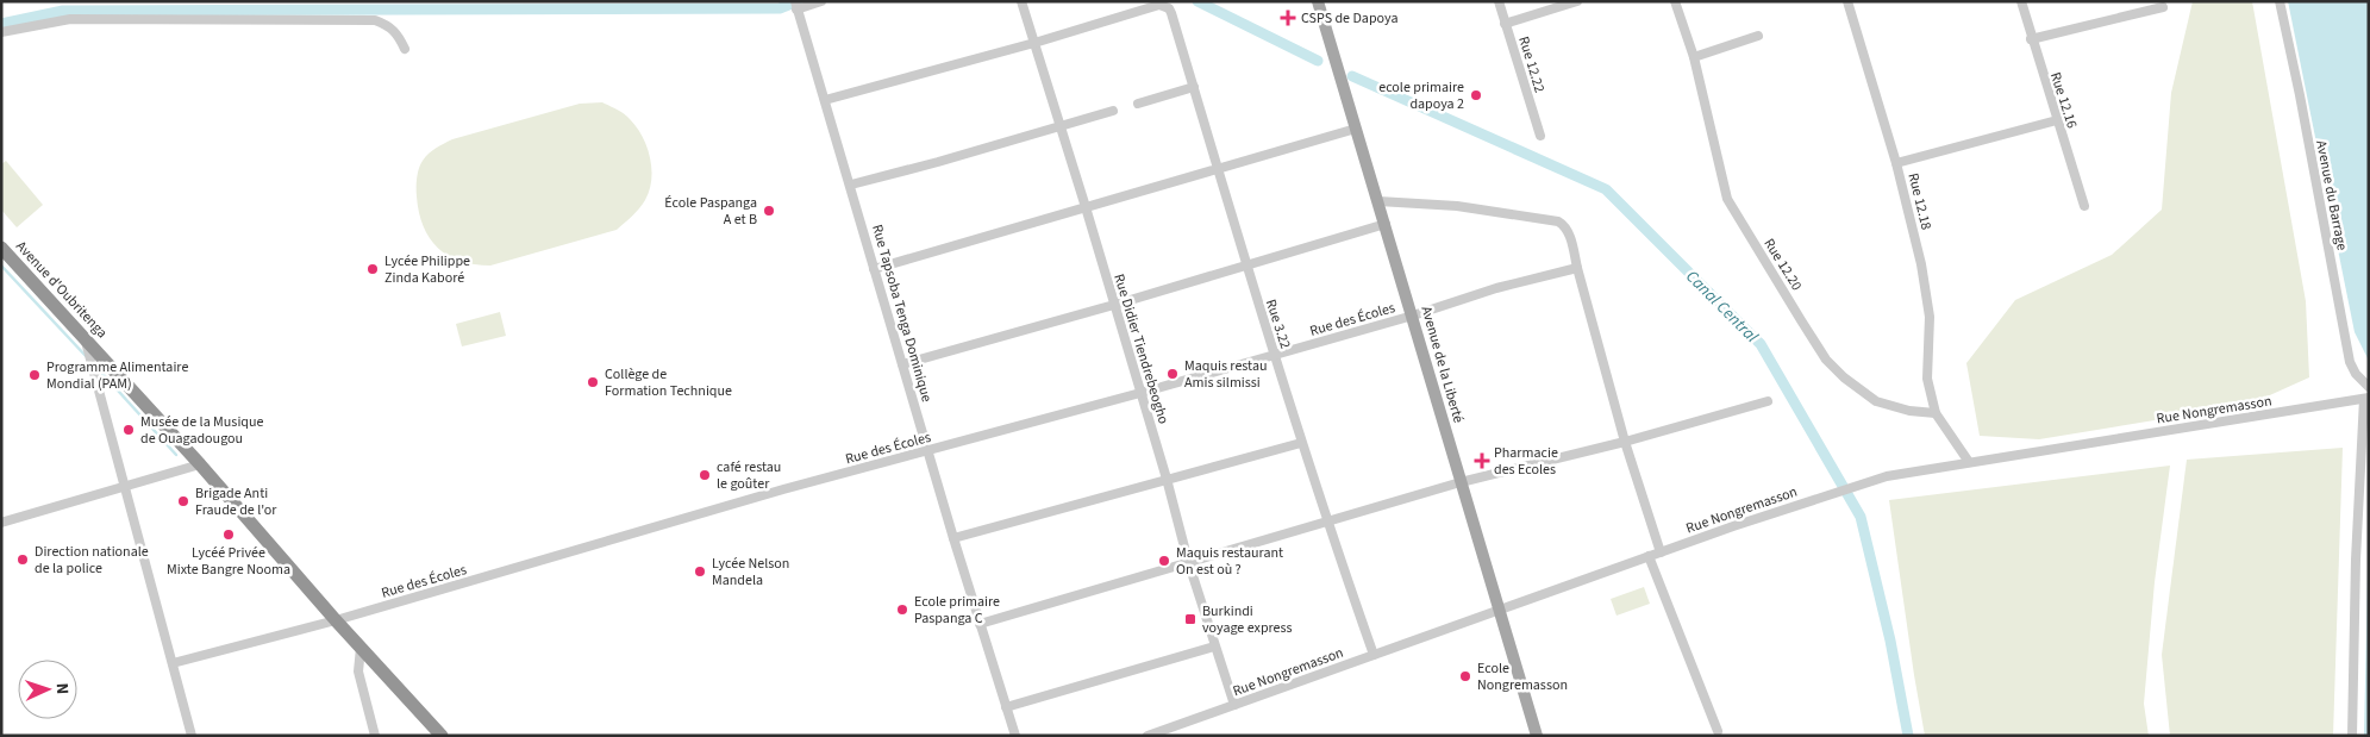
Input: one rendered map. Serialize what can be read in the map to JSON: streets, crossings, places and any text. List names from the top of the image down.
{
  "streets": {
    "highway": ["Avenue d'Oubritenga"],
    "main road": ["Avenue de la Liberté"],
    "street": [
      "Rue 12.22",
      "Rue 12.16",
      "Avenue du Barrage",
      "Rue 12.18",
      "Rue 12.20",
      "Rue Tapsoba Tenga Dominique",
      "Rue des Écoles",
      "Rue 3.22",
      "Rue Didier Tiendrebeogho",
      "Rue Nongremasson"
    ]
  },
  "crossings": [
    ["Rue 12.18", "Rue 12.20"],
    ["Avenue d'Oubritenga", "Rue des Écoles"],
    ["Rue Tapsoba Tenga Dominique", "Rue des Écoles"],
    ["Rue des Écoles", "Rue 3.22"],
    ["Rue des Écoles", "Rue Didier Tiendrebeogho"],
    ["Rue des Écoles", "Avenue de la Liberté"],
    ["Rue 3.22", "Rue Didier Tiendrebeogho"],
    ["Rue 3.22", "Rue Nongremasson"],
    ["Rue Didier Tiendrebeogho", "Rue Nongremasson"],
    ["Avenue de la Liberté", "Rue Nongremasson"]
  ],
  "water": ["Canal Central"],
  "places": {
    "health": ["CSPS de Dapoya", "Pharmacie des Ecoles"],
    "other": [
      "ecole primaire dapoya 2",
      "École Paspanga A et B",
      "Lycée Philippe Zinda Kaboré",
      "Maquis restau Amis silmissi",
      "Programme Alimentaire Mondial (PAM)",
      "Collège de Formation Technique",
      "Musée de la Musique de Ouagadougou",
      "café restau le goûter",
      "Brigade Anti Fraude de l'or",
      "Lycéé Privée Mixte Bangre Nooma",
      "Direction nationale de la police",
      "Maquis restaurant On est où ?",
      "Lycée Nelson Mandela",
      "Ecole primaire Paspanga C",
      "Ecole Nongremasson"
    ],
    "transit": ["Burkindi voyage express"]
  },
  "north": "right"
}
